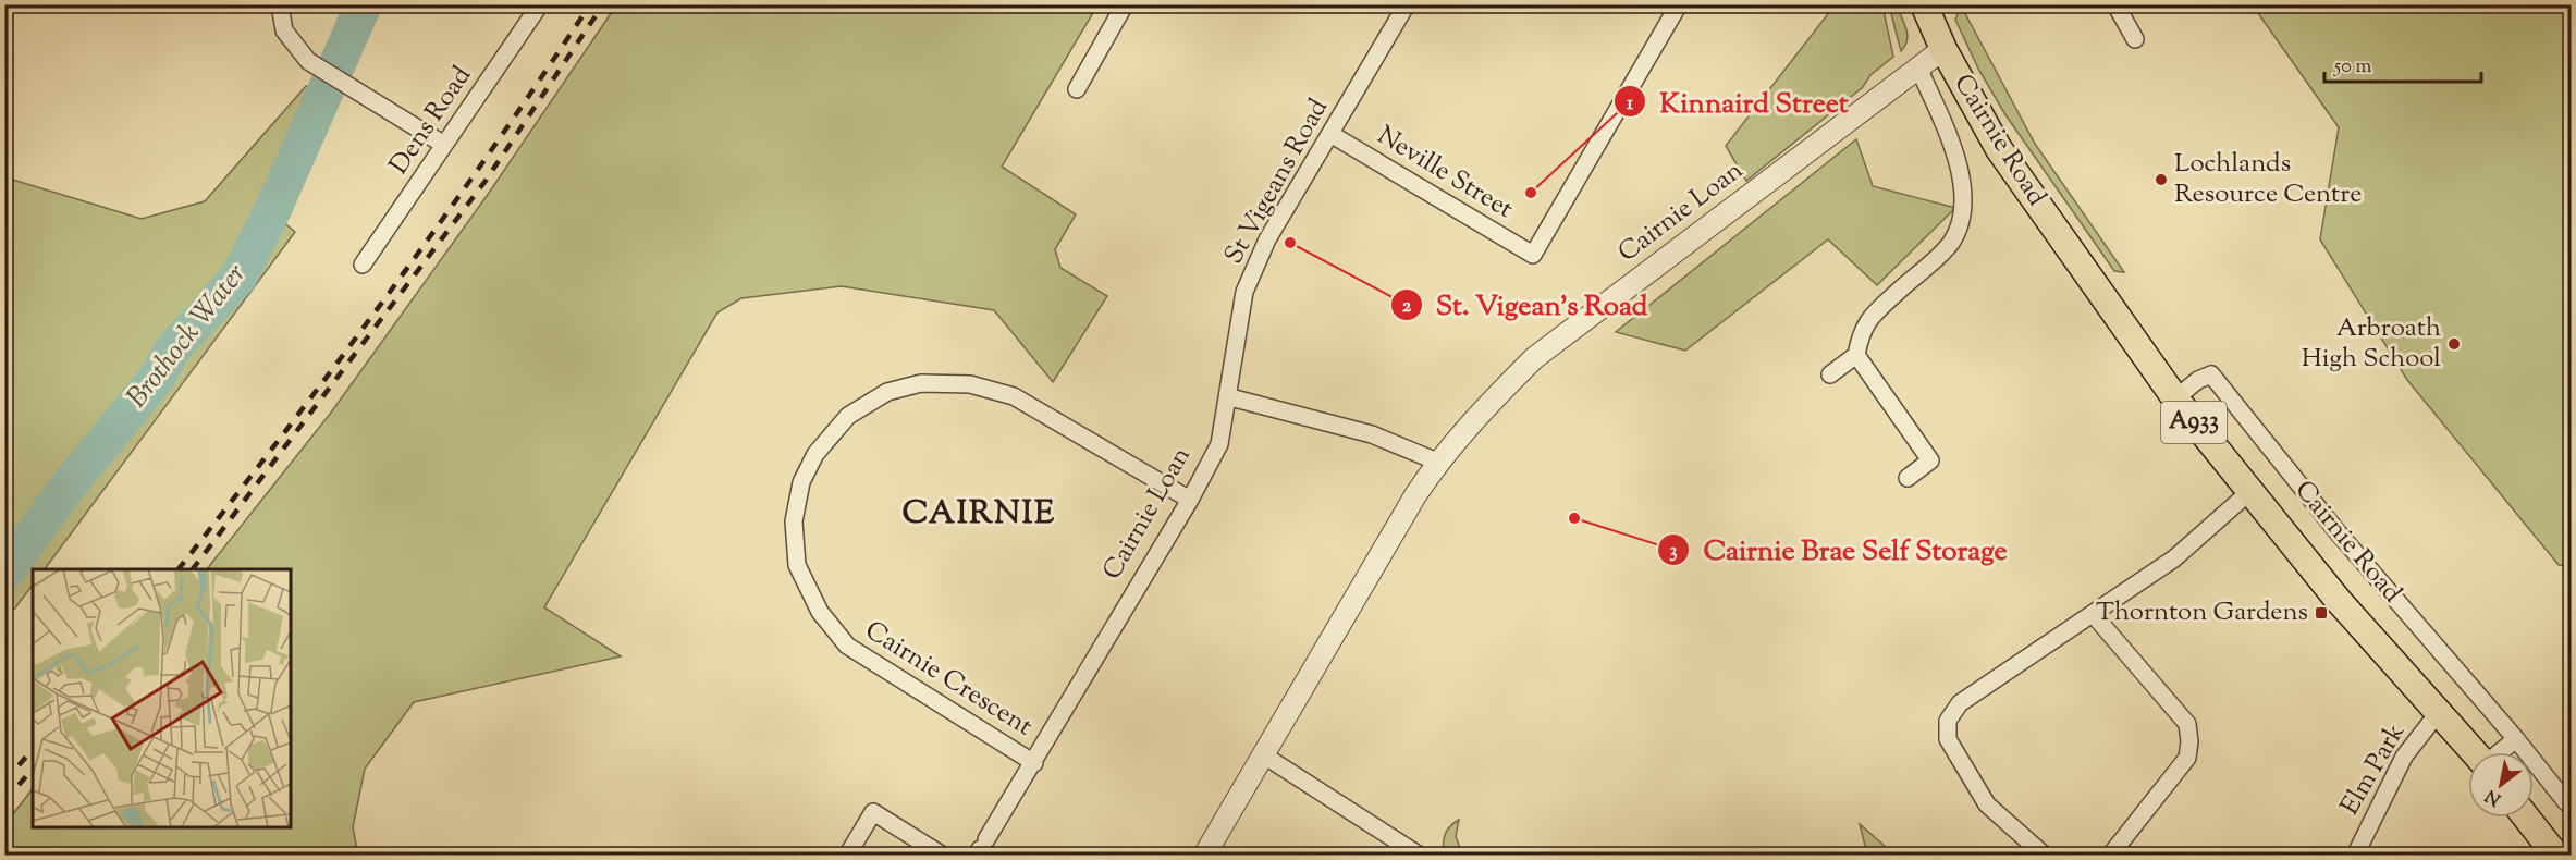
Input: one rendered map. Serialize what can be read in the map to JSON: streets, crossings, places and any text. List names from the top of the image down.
{
  "streets": {
    "main road": ["Cairnie Road", "A933"],
    "street": [
      "Dens Road",
      "Neville Street",
      "St Vigeans Road",
      "Cairnie Loan",
      "Cairnie Crescent",
      "Elm Park"
    ]
  },
  "crossings": [
    ["Cairnie Road", "Cairnie Loan"],
    ["Cairnie Road", "Elm Park"],
    ["Neville Street", "St Vigeans Road"],
    ["St Vigeans Road", "Cairnie Loan"],
    ["Cairnie Loan", "Cairnie Crescent"]
  ],
  "districts": ["CAIRNIE"],
  "water": ["Brothock Water"],
  "places": {
    "other": [
      "Lochlands Resource Centre",
      "Kinnaird Street",
      "St. Vigean's Road",
      "Arbroath High School",
      "Cairnie Brae Self Storage"
    ],
    "transit": ["Thornton Gardens"]
  },
  "scale_bar": "50 m",
  "north": "bottom left"
}
